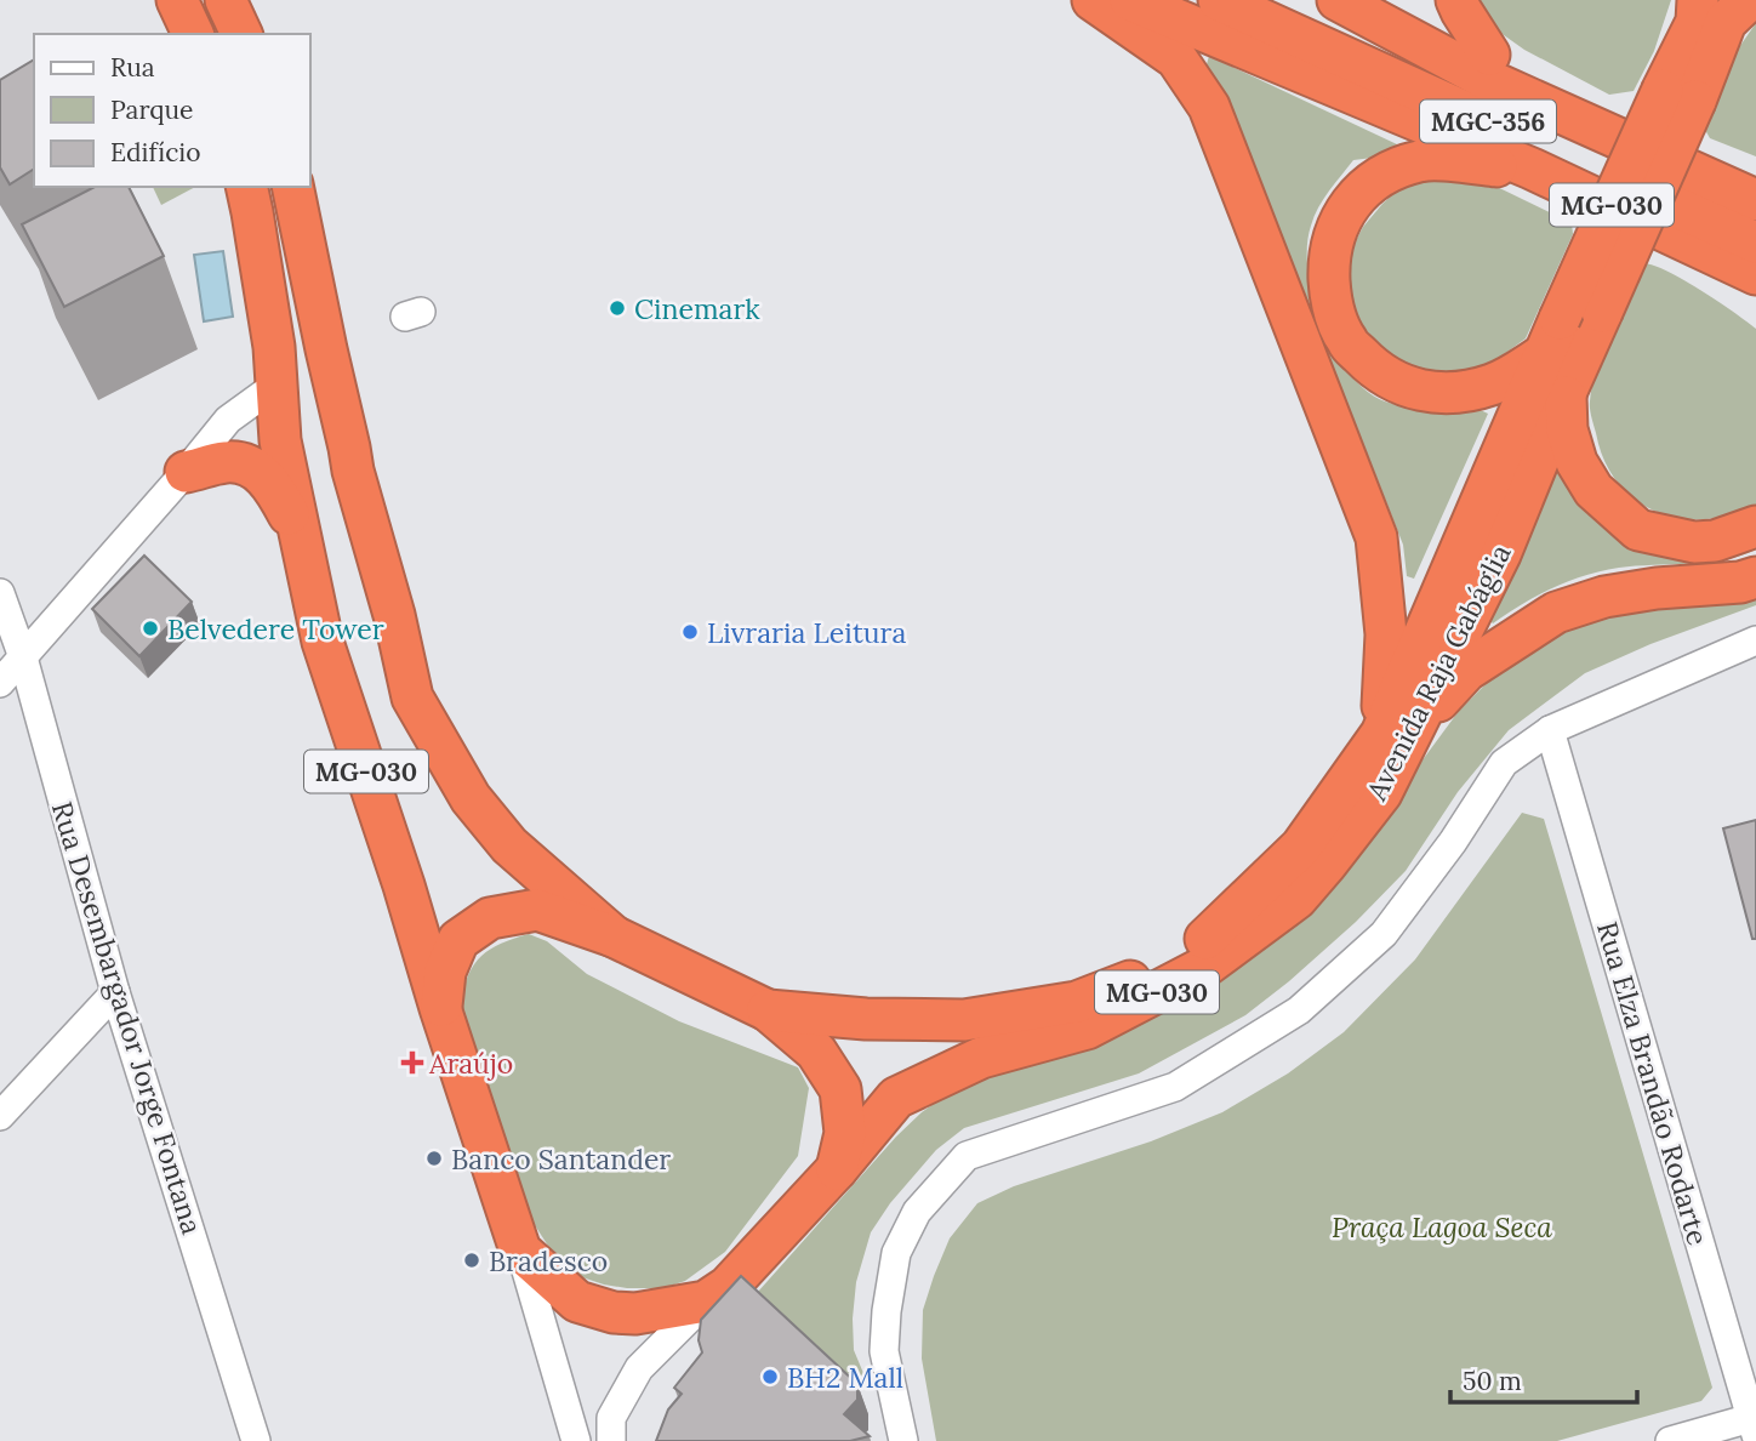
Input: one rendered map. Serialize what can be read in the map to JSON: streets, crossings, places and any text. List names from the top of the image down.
{
  "streets": {
    "highway": ["MGC-356", "MG-030", "Avenida Raja Gabáglia"],
    "street": ["Rua Desembargador Jorge Fontana", "Rua Elza Brandão Rodarte"]
  },
  "crossings": [
    ["MG-030", "Avenida Raja Gabáglia"]
  ],
  "parks": ["Praça Lagoa Seca"],
  "places": {
    "other": [
      "Cinemark",
      "Belvedere Tower",
      "Livraria Leitura",
      "Banco Santander",
      "Bradesco",
      "BH2 Mall"
    ],
    "health": ["Araújo"]
  },
  "legend": ["Rua", "Parque", "Edifício"],
  "scale_bar": "50 m"
}
